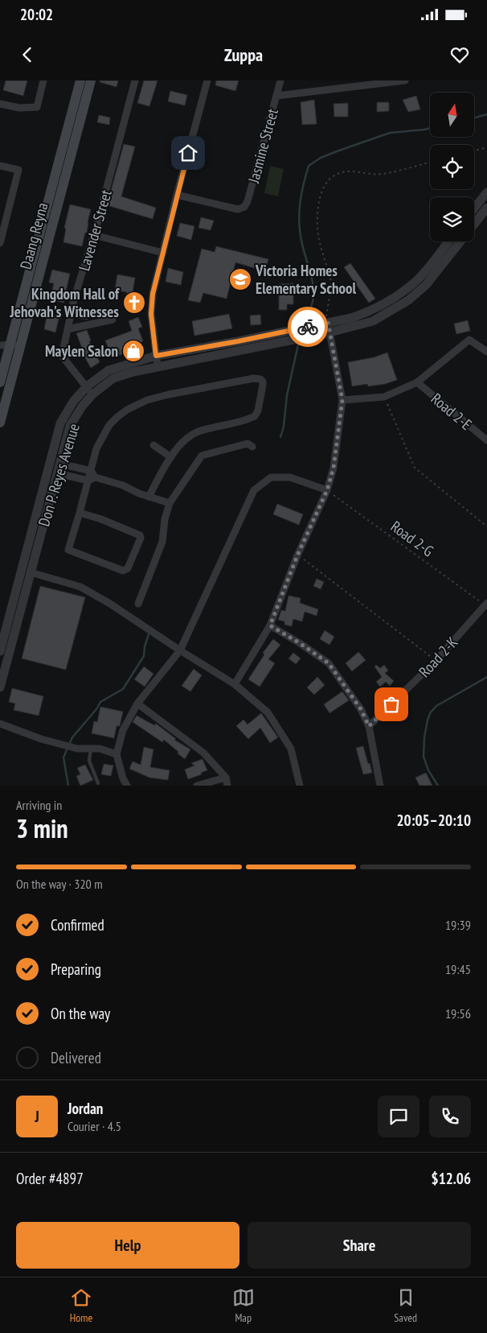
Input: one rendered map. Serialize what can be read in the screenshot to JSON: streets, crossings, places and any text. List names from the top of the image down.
{
  "streets": {
    "main road": ["Daang Reyna"],
    "street": [
      "Jasmine Street",
      "Lavender Street",
      "Road 2-E",
      "Don P. Reyes Avenue",
      "Road 2-K"
    ],
    "path": ["Road 2-G"]
  },
  "crossings": [
    ["Lavender Street", "Don P. Reyes Avenue"],
    ["Road 2-G", "Road 2-K"]
  ],
  "places": {
    "school or university": ["Victoria Homes Elementary School"],
    "church": ["Kingdom Hall of Jehovah's Witnesses"],
    "shop": ["Maylen Salon"]
  },
  "north": "top",
  "page": {
    "status": "20:02",
    "header": "Zuppa",
    "heading": ["3 min", "Arriving in", "20:05–20:10"],
    "panel": [
      "Jordan",
      "Courier · 4.5",
      "Order #4897",
      "$12.06"
    ],
    "bar": "On the way · 320 m",
    "list": [
      ["Confirmed", "19:39"],
      ["Preparing", "19:45"],
      ["On the way", "19:56"],
      "Delivered"
    ],
    "round": "J",
    "buttons": ["Help", "Share"],
    "tabs": ["Home", "Map", "Saved"]
  }
}
